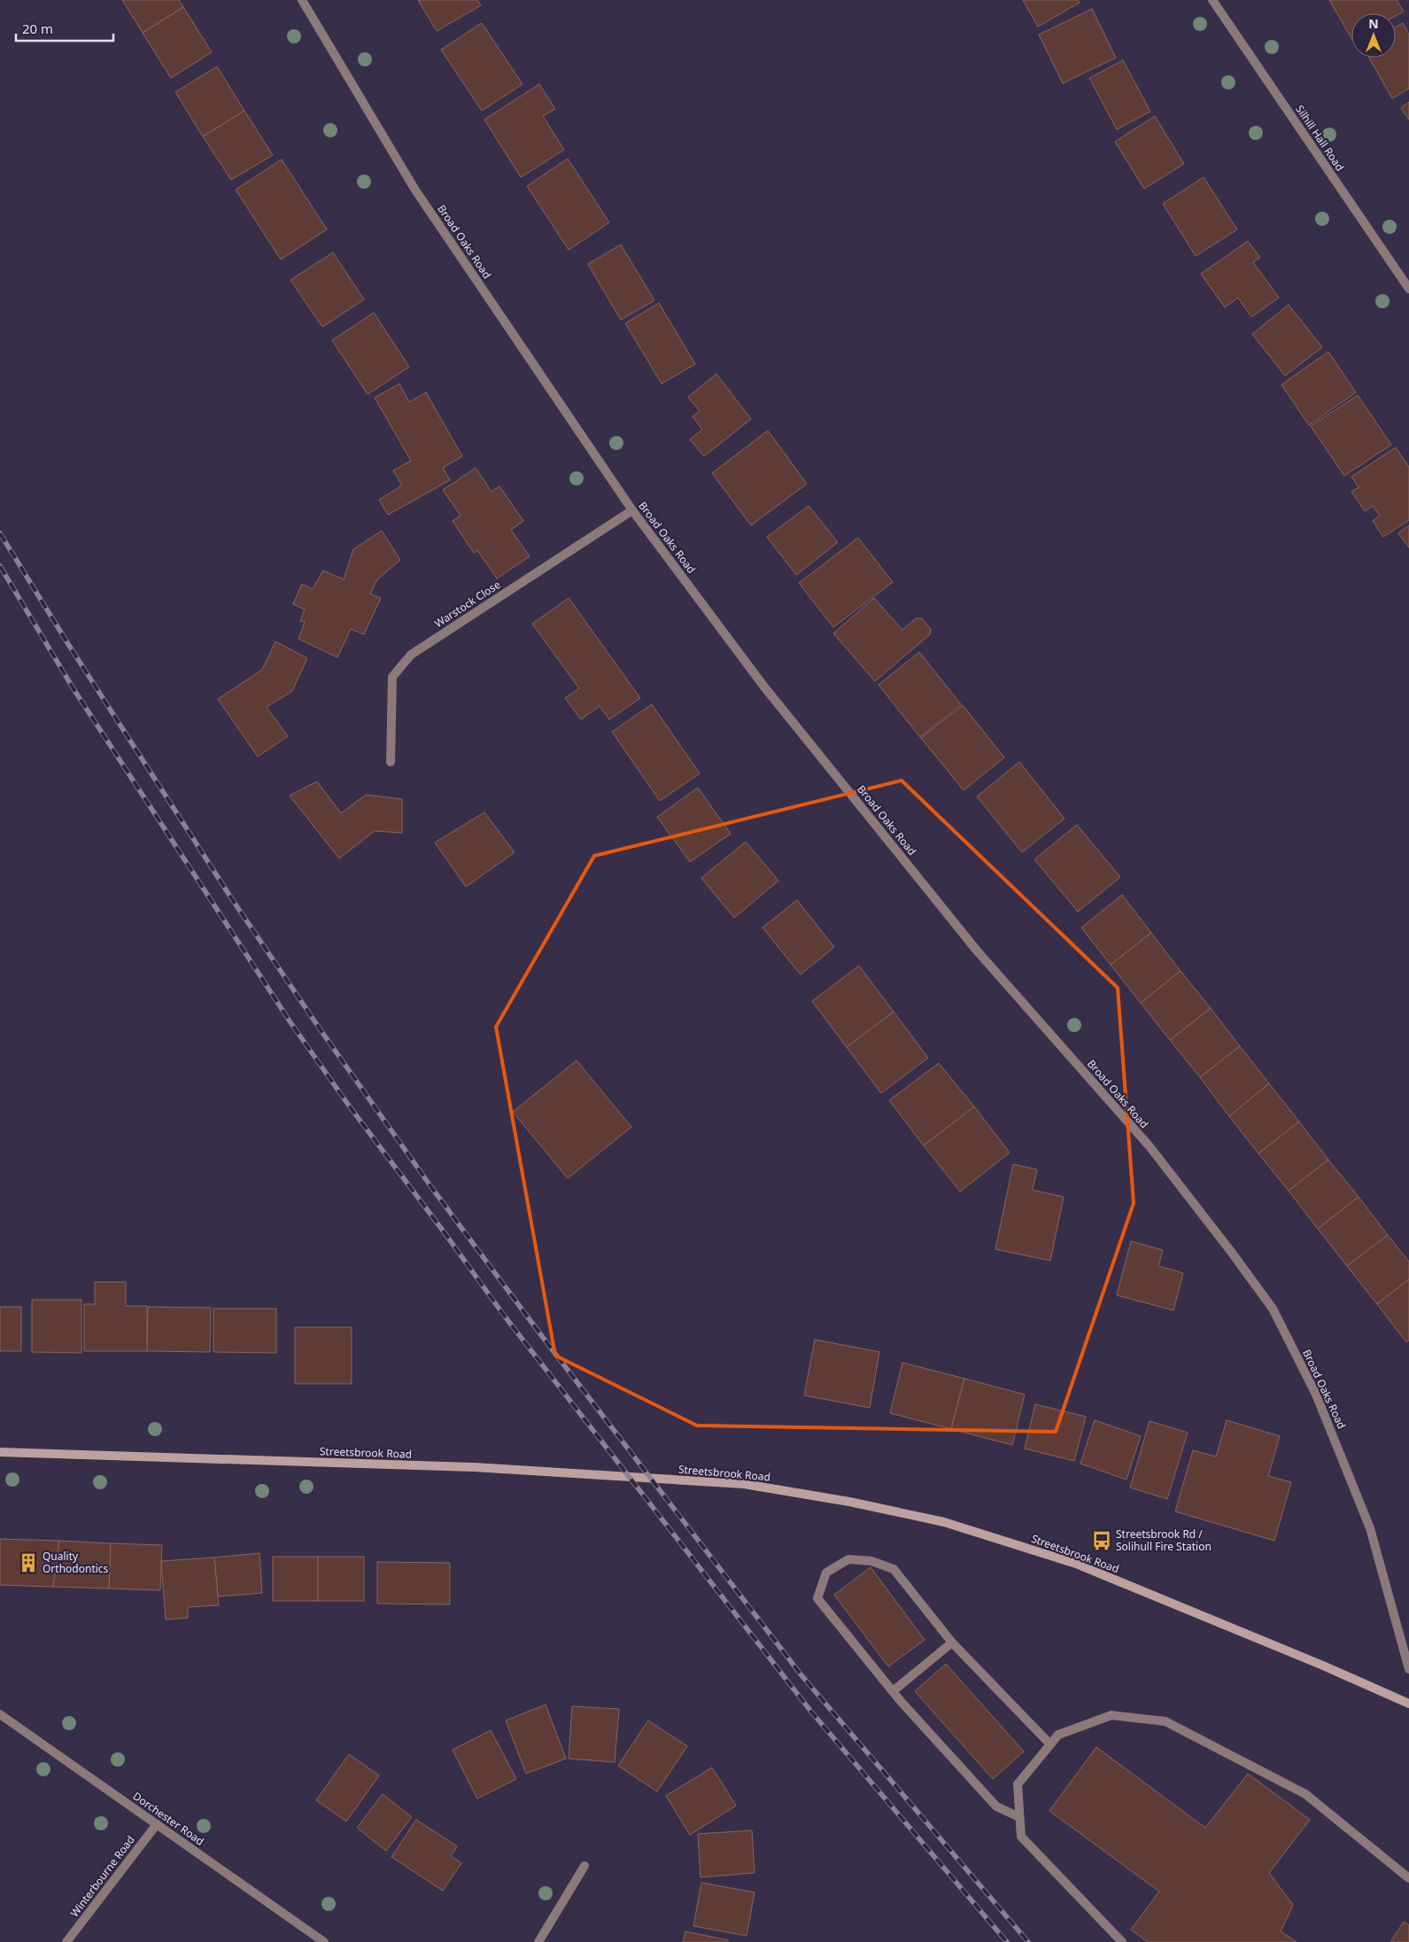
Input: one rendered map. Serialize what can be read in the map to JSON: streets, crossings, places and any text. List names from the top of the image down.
{
  "streets": {
    "main road": ["Streetsbrook Road"],
    "street": [
      "Silhill Hall Road",
      "Broad Oaks Road",
      "Warstock Close",
      "Dorchester Road",
      "Winterbourne Road"
    ]
  },
  "crossings": [
    ["Broad Oaks Road", "Warstock Close"],
    ["Dorchester Road", "Winterbourne Road"]
  ],
  "places": {
    "bus stop": ["Streetsbrook Rd / Solihull Fire Station"],
    "building": ["Quality Orthodontics"]
  },
  "scale_bar": "20 m",
  "north": "top"
}
